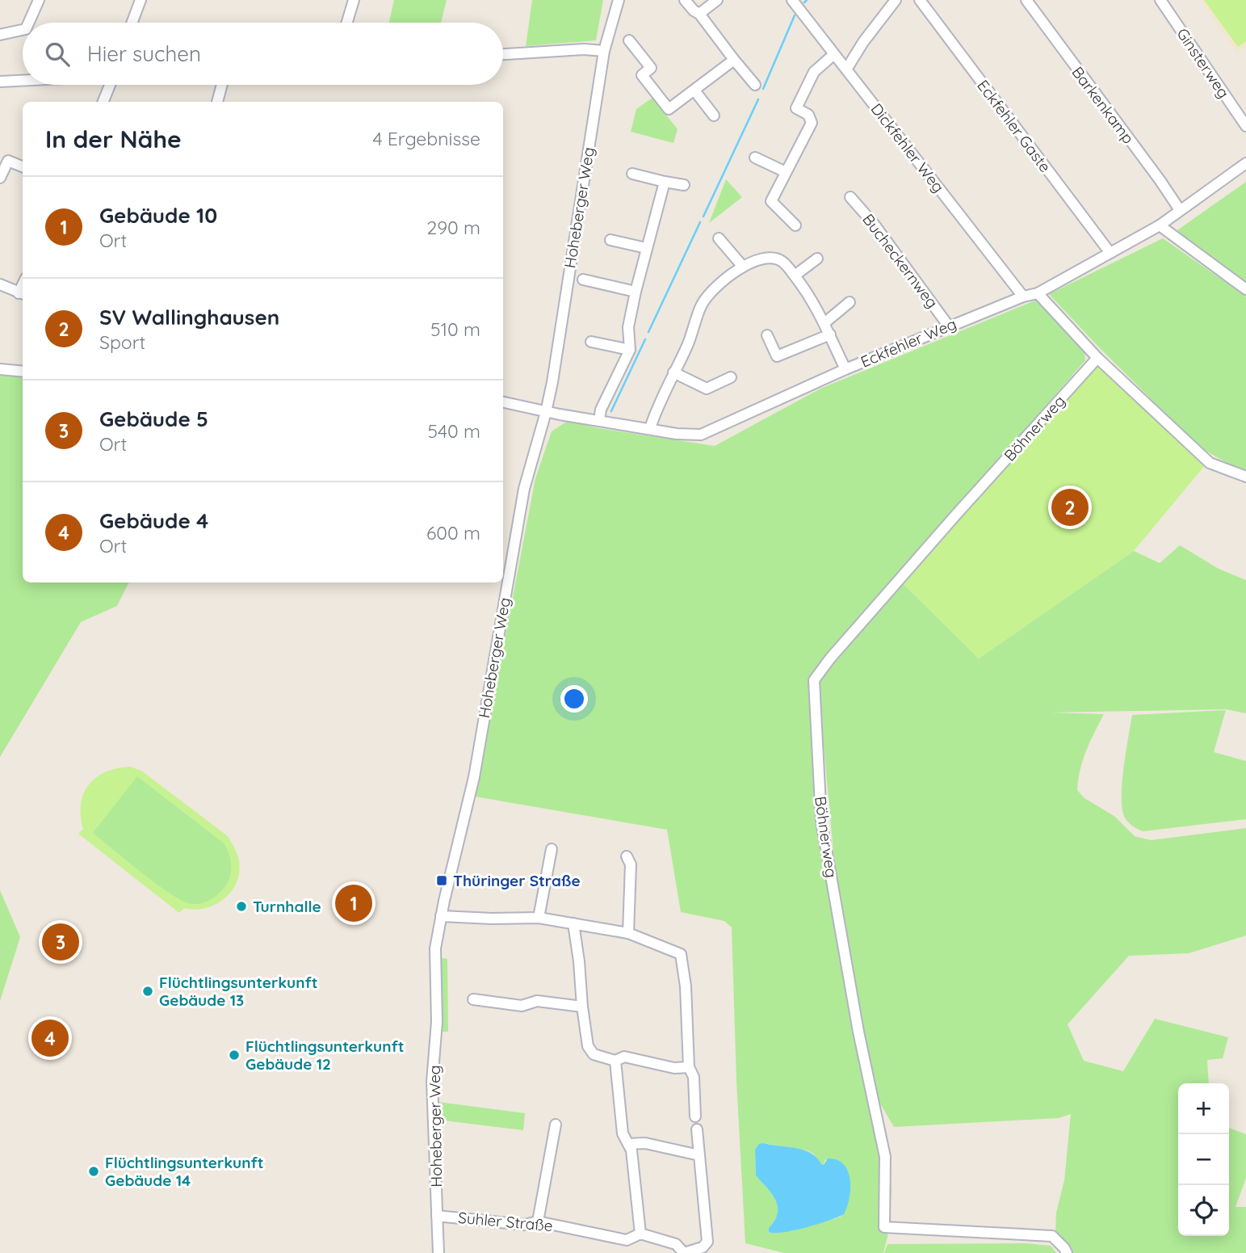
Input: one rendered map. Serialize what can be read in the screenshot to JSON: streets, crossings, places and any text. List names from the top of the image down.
{
  "streets": {
    "street": [
      "Ginsterweg",
      "Barkenkamp",
      "Eckfehler Gaste",
      "Dickfehler Weg",
      "Hoheberger Weg",
      "Bucheckernweg",
      "Eckfehler Weg",
      "Böhnerweg",
      "Suhler Straße"
    ]
  },
  "crossings": [
    ["Barkenkamp", "Eckfehler Weg"],
    ["Eckfehler Gaste", "Eckfehler Weg"],
    ["Dickfehler Weg", "Eckfehler Weg"],
    ["Hoheberger Weg", "Eckfehler Weg"],
    ["Hoheberger Weg", "Suhler Straße"],
    ["Bucheckernweg", "Eckfehler Weg"]
  ],
  "places": {
    "transit": ["Thüringer Straße"],
    "other": [
      "Turnhalle",
      "Flüchtlingsunterkunft Gebäude 13",
      "Flüchtlingsunterkunft Gebäude 12",
      "Flüchtlingsunterkunft Gebäude 14"
    ]
  },
  "page": {
    "search": "Hier suchen",
    "heading": ["In der Nähe", "4 Ergebnisse"],
    "list": [
      {
        "mark": "1",
        "name": "Gebäude 10",
        "note": "Ort",
        "value": "290 m"
      },
      {
        "mark": "2",
        "name": "SV Wallinghausen",
        "note": "Sport",
        "value": "510 m"
      },
      {
        "mark": "3",
        "name": "Gebäude 5",
        "note": "Ort",
        "value": "540 m"
      },
      {
        "mark": "4",
        "name": "Gebäude 4",
        "note": "Ort",
        "value": "600 m"
      }
    ],
    "pins": [
      "2",
      "1",
      "3",
      "4"
    ],
    "map_buttons": ["+", "−"]
  }
}
